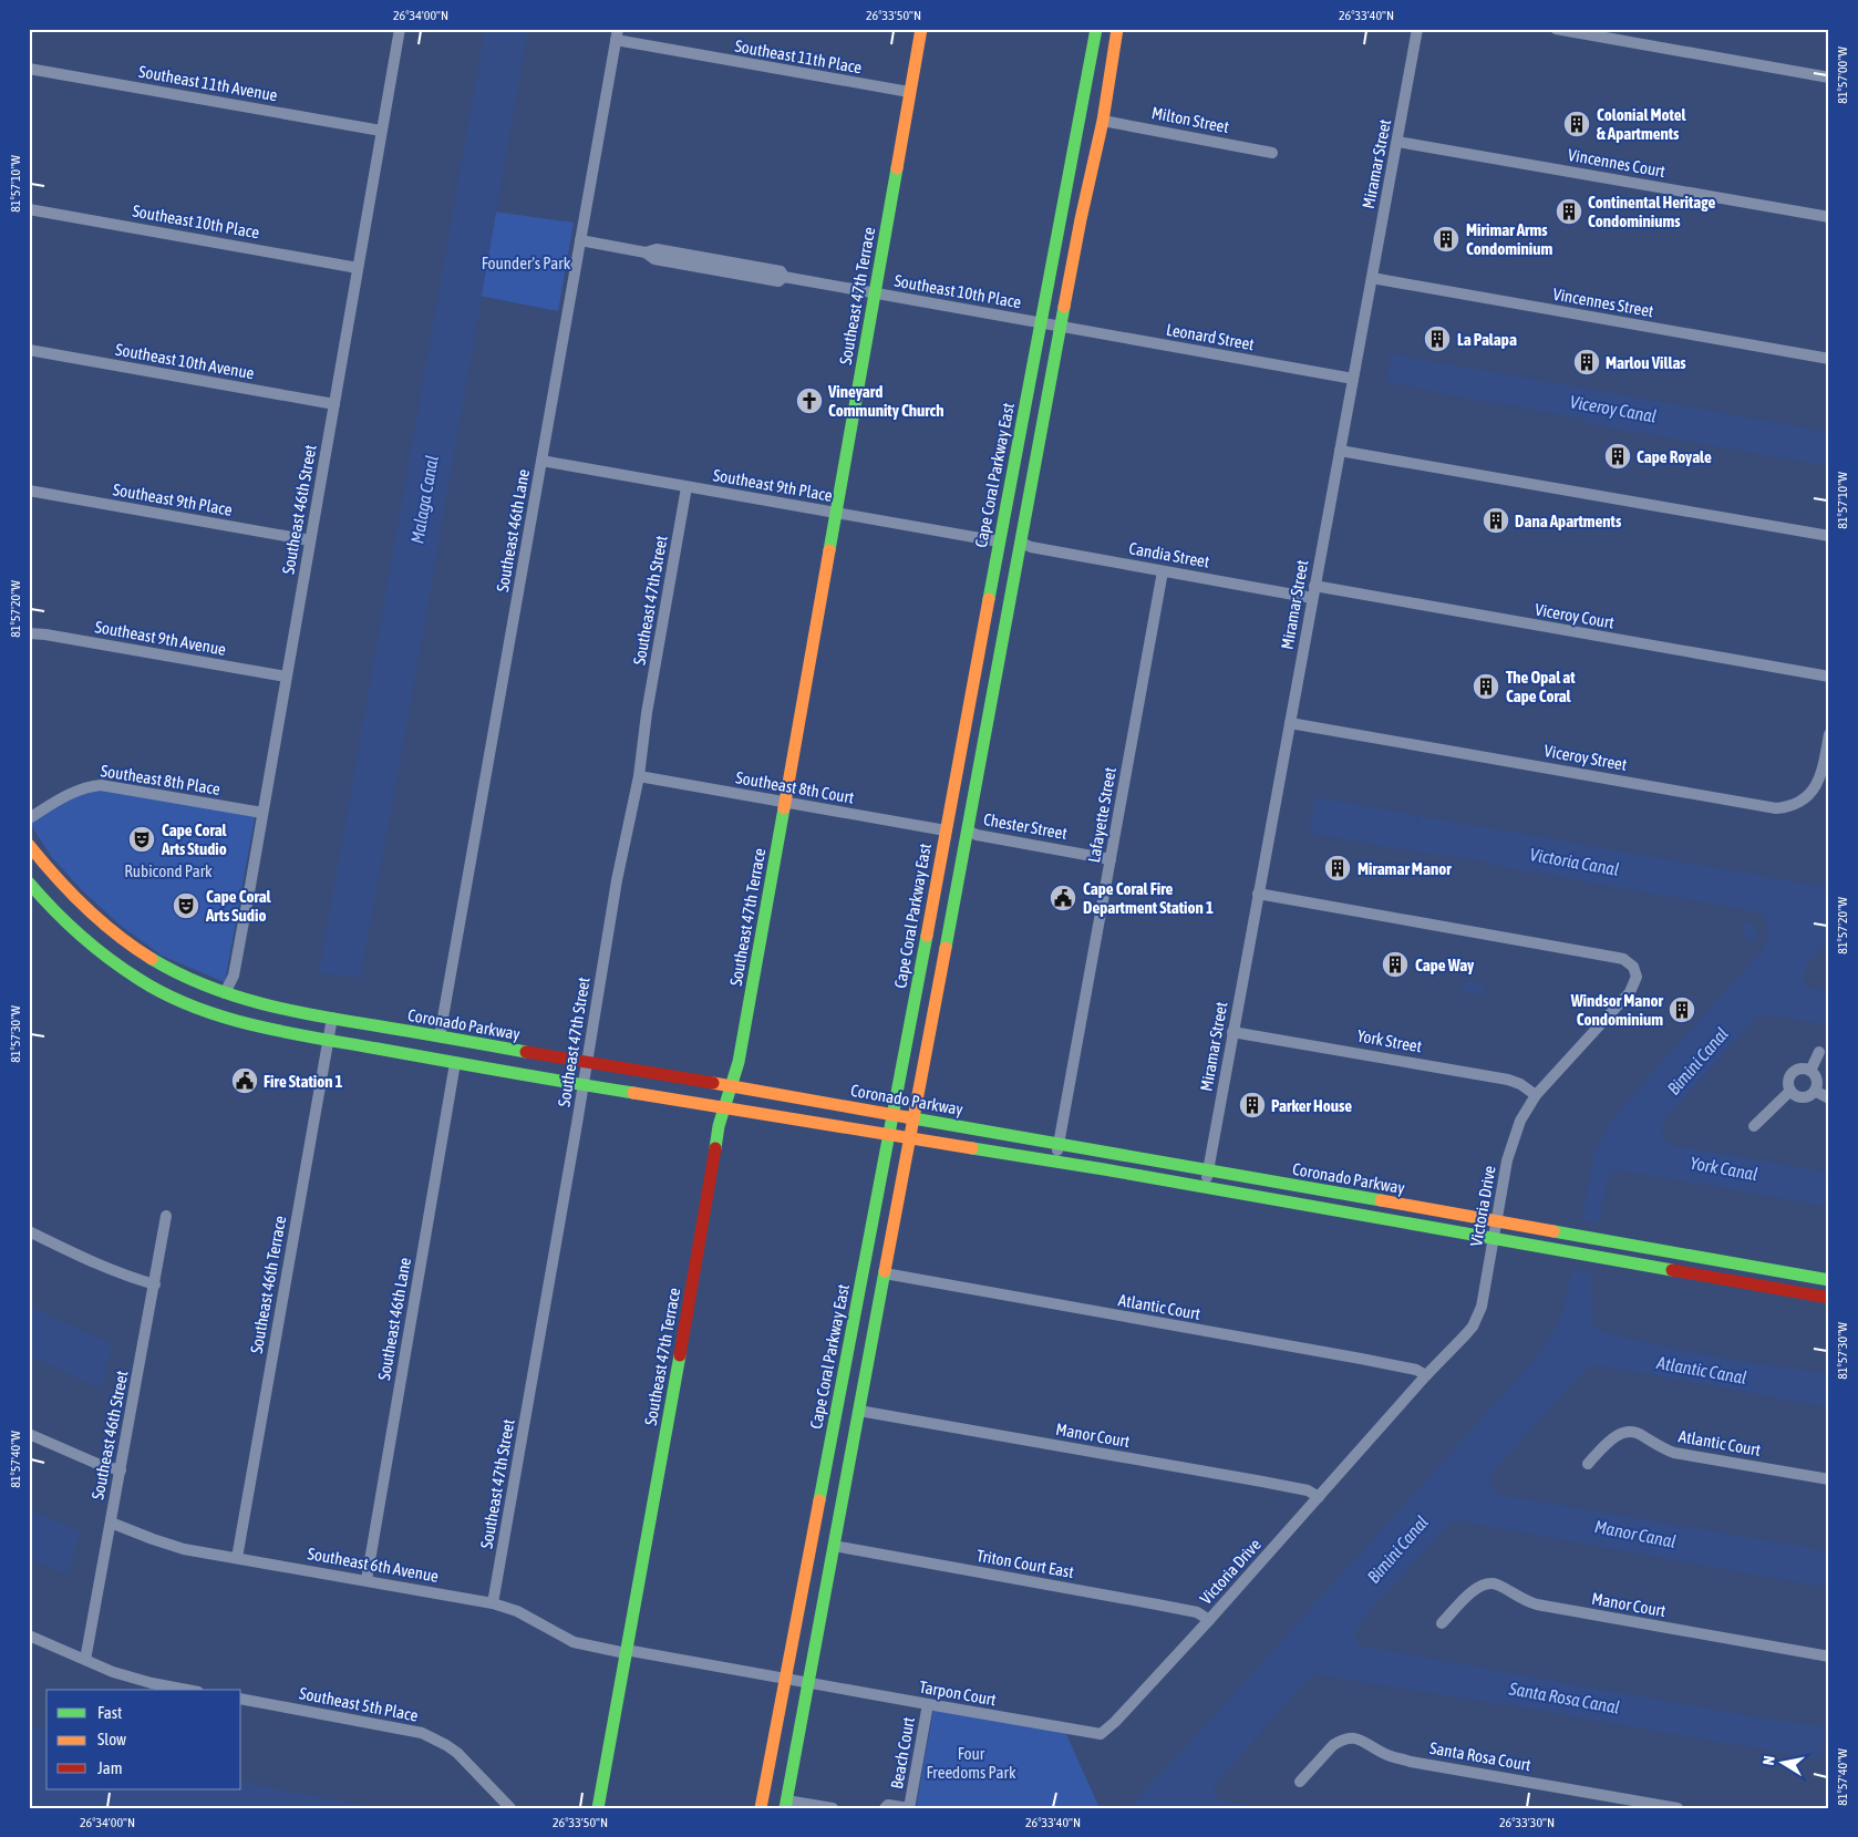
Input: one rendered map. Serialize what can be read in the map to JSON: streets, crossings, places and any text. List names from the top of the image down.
{
  "streets": {
    "street": [
      "Southeast 11th Place",
      "Southeast 11th Avenue",
      "Milton Street",
      "Vincennes Court",
      "Miramar Street",
      "Southeast 10th Place",
      "Southeast 47th Terrace",
      "Vincennes Street",
      "Leonard Street",
      "Southeast 10th Avenue",
      "Cape Coral Parkway East",
      "Southeast 9th Place",
      "Southeast 46th Street",
      "Southeast 46th Lane",
      "Candia Street",
      "Southeast 47th Street",
      "Viceroy Court",
      "Southeast 9th Avenue",
      "Viceroy Street",
      "Southeast 8th Place",
      "Southeast 8th Court",
      "Lafayette Street",
      "Chester Street",
      "Coronado Parkway",
      "York Street",
      "Victoria Drive",
      "Southeast 46th Terrace",
      "Atlantic Court",
      "Manor Court",
      "Triton Court East",
      "Southeast 6th Avenue",
      "Tarpon Court",
      "Southeast 5th Place",
      "Beach Court",
      "Santa Rosa Court"
    ]
  },
  "crossings": [
    ["Southeast 11th Place", "Southeast 47th Terrace"],
    ["Southeast 11th Place", "Southeast 46th Lane"],
    ["Southeast 11th Avenue", "Southeast 46th Street"],
    ["Vincennes Court", "Miramar Street"],
    ["Miramar Street", "Vincennes Street"],
    ["Miramar Street", "Leonard Street"],
    ["Miramar Street", "Candia Street"],
    ["Miramar Street", "Viceroy Court"],
    ["Miramar Street", "Viceroy Street"],
    ["Miramar Street", "Coronado Parkway"],
    ["Miramar Street", "York Street"],
    ["Miramar Street", "Victoria Drive"],
    ["Southeast 10th Place", "Southeast 47th Terrace"],
    ["Southeast 10th Place", "Leonard Street"],
    ["Southeast 10th Place", "Cape Coral Parkway East"],
    ["Southeast 10th Place", "Southeast 46th Street"],
    ["Southeast 10th Place", "Southeast 46th Lane"],
    ["Southeast 47th Terrace", "Southeast 9th Place"],
    ["Southeast 47th Terrace", "Southeast 8th Court"],
    ["Southeast 47th Terrace", "Coronado Parkway"],
    ["Southeast 47th Terrace", "Southeast 6th Avenue"],
    ["Southeast 10th Avenue", "Southeast 46th Street"],
    ["Cape Coral Parkway East", "Southeast 9th Place"],
    ["Cape Coral Parkway East", "Southeast 8th Court"],
    ["Cape Coral Parkway East", "Coronado Parkway"],
    ["Cape Coral Parkway East", "Southeast 6th Avenue"],
    ["Southeast 9th Place", "Southeast 46th Street"],
    ["Southeast 9th Place", "Southeast 46th Lane"],
    ["Southeast 9th Place", "Southeast 47th Street"],
    ["Southeast 46th Street", "Southeast 9th Avenue"],
    ["Southeast 46th Street", "Southeast 8th Place"],
    ["Southeast 46th Street", "Coronado Parkway"],
    ["Southeast 46th Street", "Southeast 6th Avenue"],
    ["Southeast 46th Lane", "Coronado Parkway"],
    ["Southeast 46th Lane", "Southeast 6th Avenue"],
    ["Candia Street", "Viceroy Court"],
    ["Candia Street", "Lafayette Street"],
    ["Southeast 47th Street", "Southeast 8th Court"],
    ["Southeast 47th Street", "Coronado Parkway"],
    ["Southeast 47th Street", "Southeast 6th Avenue"],
    ["Lafayette Street", "Chester Street"],
    ["Lafayette Street", "Coronado Parkway"],
    ["Coronado Parkway", "Victoria Drive"],
    ["Coronado Parkway", "Southeast 46th Terrace"],
    ["York Street", "Victoria Drive"],
    ["Victoria Drive", "Atlantic Court"],
    ["Victoria Drive", "Manor Court"],
    ["Victoria Drive", "Triton Court East"],
    ["Victoria Drive", "Tarpon Court"],
    ["Southeast 46th Terrace", "Southeast 6th Avenue"],
    ["Southeast 6th Avenue", "Tarpon Court"],
    ["Tarpon Court", "Beach Court"]
  ],
  "water": [
    "Viceroy Canal",
    "Malaga Canal",
    "Victoria Canal",
    "Bimini Canal",
    "York Canal",
    "Atlantic Canal",
    "Manor Canal",
    "Santa Rosa Canal"
  ],
  "parks": ["Founder's Park", "Rubicond Park", "Four Freedoms Park"],
  "places": {
    "building": [
      "Colonial Motel & Apartments",
      "Continental Heritage Condominiums",
      "Mirimar Arms Condominium",
      "La Palapa",
      "Marlou Villas",
      "Cape Royale",
      "Dana Apartments",
      "The Opal at Cape Coral",
      "Miramar Manor",
      "Cape Way",
      "Windsor Manor Condominium",
      "Parker House"
    ],
    "church": ["Vineyard Community Church"],
    "theatre": ["Cape Coral Arts Studio", "Cape Coral Arts Sudio"],
    "public building": ["Cape Coral Fire Department Station 1", "Fire Station 1"]
  },
  "legend": ["Fast", "Slow", "Jam"],
  "north": "left",
  "coordinates": [
    "26°34'00\"N",
    "26°33'50\"N",
    "26°33'40\"N",
    "81°57'00\"W",
    "81°57'10\"W",
    "81°57'20\"W",
    "81°57'30\"W",
    "81°57'40\"W",
    "26°33'30\"N"
  ]
}
